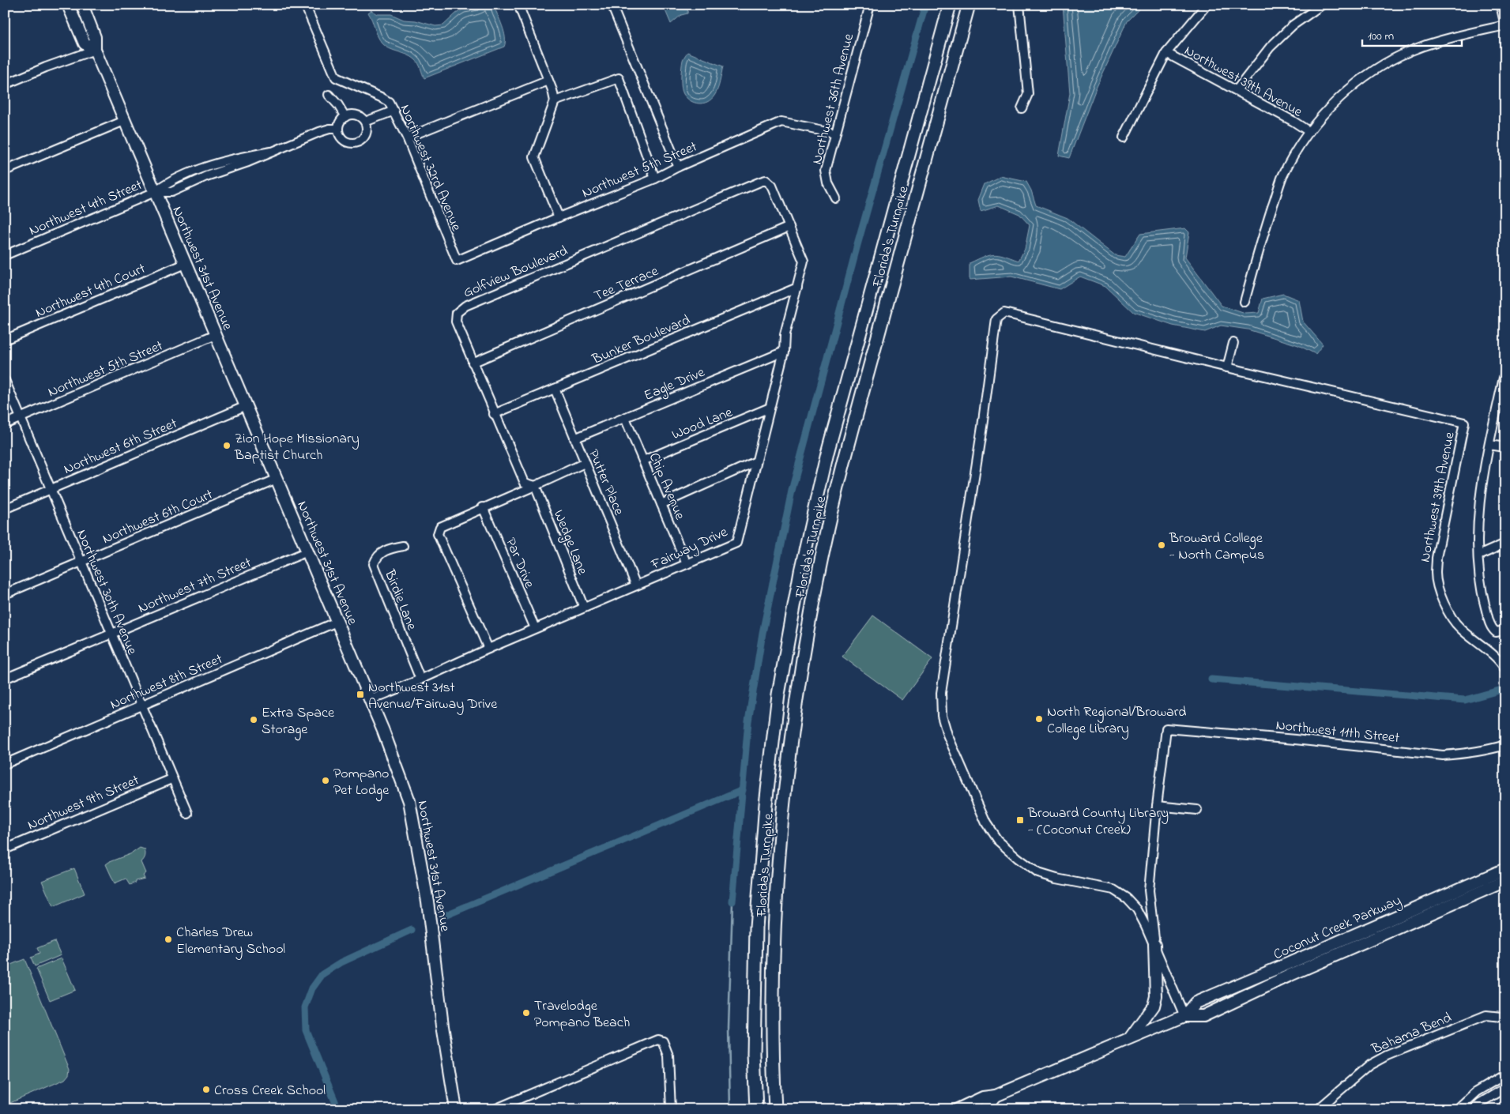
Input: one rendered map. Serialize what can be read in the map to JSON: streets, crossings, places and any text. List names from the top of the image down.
{
  "streets": {
    "highway": ["Florida's Turnpike"],
    "main road": ["Northwest 31st Avenue", "Coconut Creek Parkway"],
    "street": [
      "Northwest 39th Avenue",
      "Northwest 36th Avenue",
      "Northwest 32rd Avenue",
      "Northwest 5th Street",
      "Northwest 4th Street",
      "Golfview Boulevard",
      "Tee Terrace",
      "Northwest 4th Court",
      "Bunker Boulevard",
      "Eagle Drive",
      "Wood Lane",
      "Northwest 6th Street",
      "Putter Place",
      "Chip Avenue",
      "Northwest 6th Court",
      "Wedge Lane",
      "Fairway Drive",
      "Par Drive",
      "Northwest 7th Street",
      "Northwest 30th Avenue",
      "Birdie Lane",
      "Northwest 8th Street",
      "Northwest 11th Street",
      "Northwest 9th Street",
      "Bahama Bend"
    ]
  },
  "crossings": [
    ["Northwest 36th Avenue", "Northwest 5th Street"],
    ["Northwest 32rd Avenue", "Northwest 5th Street"],
    ["Northwest 5th Street", "Northwest 31st Avenue"],
    ["Northwest 5th Street", "Northwest 30th Avenue"],
    ["Northwest 4th Street", "Northwest 31st Avenue"],
    ["Northwest 31st Avenue", "Northwest 4th Court"],
    ["Northwest 31st Avenue", "Northwest 6th Street"],
    ["Northwest 31st Avenue", "Northwest 6th Court"],
    ["Northwest 31st Avenue", "Fairway Drive"],
    ["Northwest 31st Avenue", "Northwest 7th Street"],
    ["Northwest 31st Avenue", "Northwest 8th Street"],
    ["Golfview Boulevard", "Tee Terrace"],
    ["Golfview Boulevard", "Bunker Boulevard"],
    ["Golfview Boulevard", "Wedge Lane"],
    ["Golfview Boulevard", "Fairway Drive"],
    ["Tee Terrace", "Fairway Drive"],
    ["Bunker Boulevard", "Putter Place"],
    ["Bunker Boulevard", "Fairway Drive"],
    ["Eagle Drive", "Putter Place"],
    ["Eagle Drive", "Chip Avenue"],
    ["Eagle Drive", "Fairway Drive"],
    ["Wood Lane", "Chip Avenue"],
    ["Wood Lane", "Fairway Drive"],
    ["Northwest 6th Street", "Northwest 30th Avenue"],
    ["Putter Place", "Fairway Drive"],
    ["Chip Avenue", "Fairway Drive"],
    ["Northwest 6th Court", "Northwest 30th Avenue"],
    ["Wedge Lane", "Fairway Drive"],
    ["Fairway Drive", "Par Drive"],
    ["Fairway Drive", "Birdie Lane"],
    ["Northwest 7th Street", "Northwest 30th Avenue"],
    ["Northwest 30th Avenue", "Northwest 8th Street"],
    ["Northwest 30th Avenue", "Northwest 9th Street"]
  ],
  "places": {
    "other": [
      "Zion Hope Missionary Baptist Church",
      "Broward College - North Campus",
      "North Regional/Broward College Library",
      "Extra Space Storage",
      "Pompano Pet Lodge",
      "Charles Drew Elementary School",
      "Travelodge Pompano Beach",
      "Cross Creek School"
    ],
    "transit": ["Northwest 31st Avenue/Fairway Drive", "Broward County Library - (Coconut Creek)"]
  },
  "scale_bar": "100 m"
}
